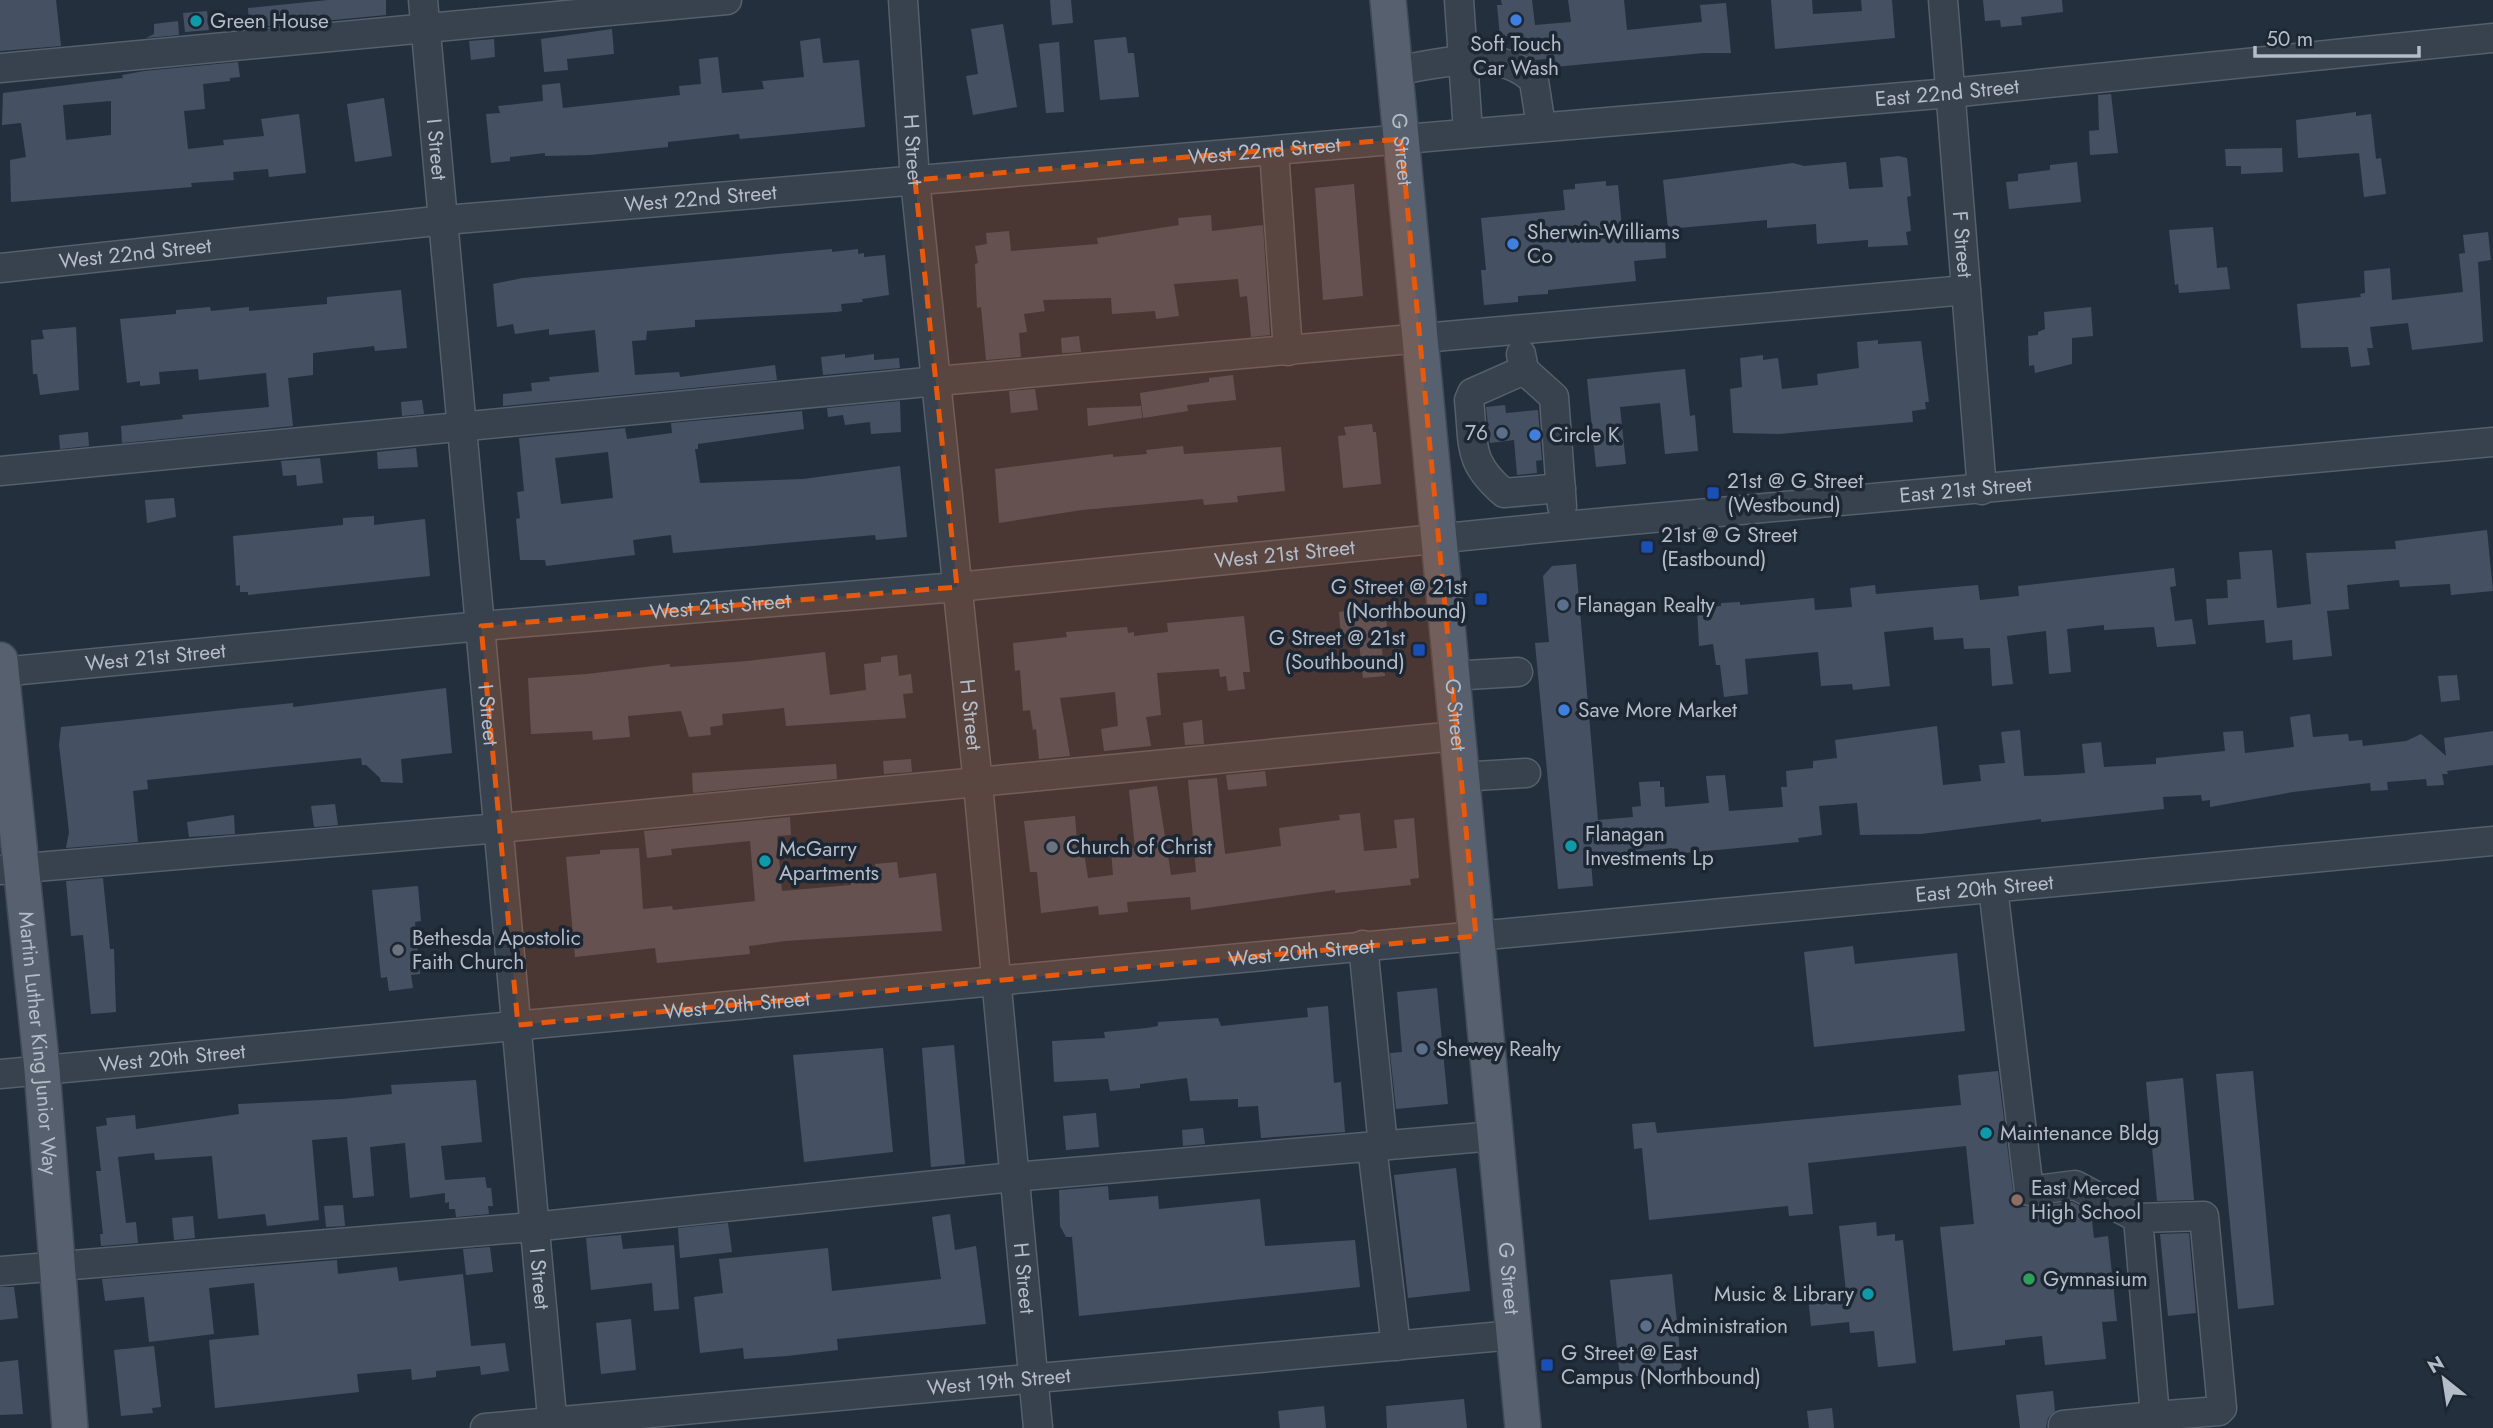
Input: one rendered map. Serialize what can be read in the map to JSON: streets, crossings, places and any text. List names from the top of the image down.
{
  "streets": {
    "main road": ["G Street", "Martin Luther King Junior Way"],
    "street": [
      "East 22nd Street",
      "I Street",
      "H Street",
      "West 22nd Street",
      "F Street",
      "East 21st Street",
      "West 21st Street",
      "East 20th Street",
      "West 20th Street",
      "West 19th Street"
    ]
  },
  "crossings": [
    ["East 22nd Street", "G Street"],
    ["East 22nd Street", "West 22nd Street"],
    ["East 22nd Street", "F Street"],
    ["I Street", "West 22nd Street"],
    ["I Street", "West 21st Street"],
    ["I Street", "West 20th Street"],
    ["I Street", "West 19th Street"],
    ["H Street", "West 22nd Street"],
    ["H Street", "West 21st Street"],
    ["H Street", "West 20th Street"],
    ["H Street", "West 19th Street"],
    ["G Street", "West 22nd Street"],
    ["G Street", "East 21st Street"],
    ["G Street", "West 21st Street"],
    ["G Street", "East 20th Street"],
    ["G Street", "West 20th Street"],
    ["G Street", "West 19th Street"],
    ["F Street", "East 21st Street"],
    ["East 21st Street", "West 21st Street"],
    ["West 21st Street", "Martin Luther King Junior Way"],
    ["East 20th Street", "West 20th Street"],
    ["West 20th Street", "Martin Luther King Junior Way"]
  ],
  "places": {
    "other": [
      "Soft Touch Car Wash",
      "Green House",
      "Sherwin-Williams Co",
      "76",
      "Circle K",
      "Flanagan Realty",
      "Save More Market",
      "Flanagan Investments Lp",
      "Church of Christ",
      "McGarry Apartments",
      "Bethesda Apostolic Faith Church",
      "Shewey Realty",
      "Maintenance Bldg",
      "East Merced High School",
      "Gymnasium",
      "Music & Library",
      "Administration"
    ],
    "transit": [
      "21st @ G Street (Westbound)",
      "21st @ G Street (Eastbound)",
      "G Street @ 21st (Northbound)",
      "G Street @ 21st (Southbound)",
      "G Street @ East Campus (Northbound)"
    ]
  },
  "scale_bar": "50 m",
  "north": "top left"
}
